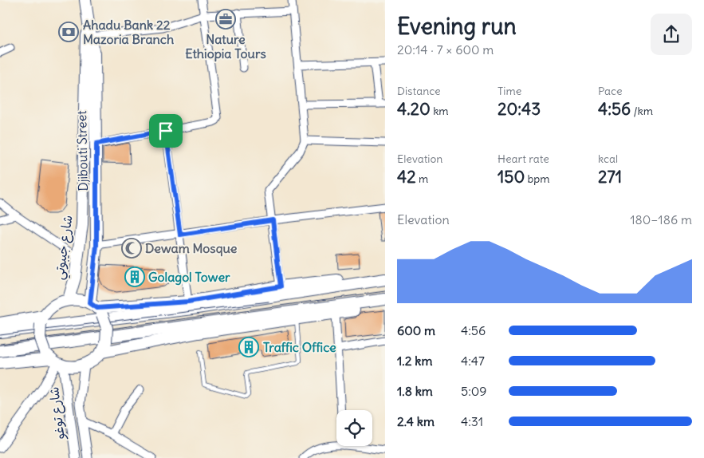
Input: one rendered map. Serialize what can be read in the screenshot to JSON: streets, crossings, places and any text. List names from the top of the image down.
{
  "streets": {
    "main road": ["Djibouti Street", "شارع جيبوتي"],
    "street": ["شارع توغو"]
  },
  "crossings": [
    ["Djibouti Street", "شارع جيبوتي"],
    ["Djibouti Street", "شارع توغو"],
    ["شارع جيبوتي", "شارع توغو"]
  ],
  "places": {
    "office": ["Nature Ethiopia Tours"],
    "bank": ["Ahadu Bank 22 Mazoria Branch"],
    "mosque": ["Dewam Mosque"],
    "building": ["Golagol Tower", "Traffic Office"]
  },
  "page": {
    "heading": ["Evening run", "20:14 · 7 × 600 m"],
    "stats": [
      ["Distance", "4.20 km"],
      ["Time", "20:43"],
      ["Pace", "4:56 /km"],
      ["Elevation", "42 m"],
      ["Heart rate", "150 bpm"],
      ["kcal", "271"]
    ],
    "chart": ["Elevation", "180–186 m"],
    "list": [
      {
        "name": "600 m",
        "note": "4:56"
      },
      {
        "name": "1.2 km",
        "note": "4:47"
      },
      {
        "name": "1.8 km",
        "note": "5:09"
      },
      {
        "name": "2.4 km",
        "note": "4:31"
      }
    ]
  }
}
